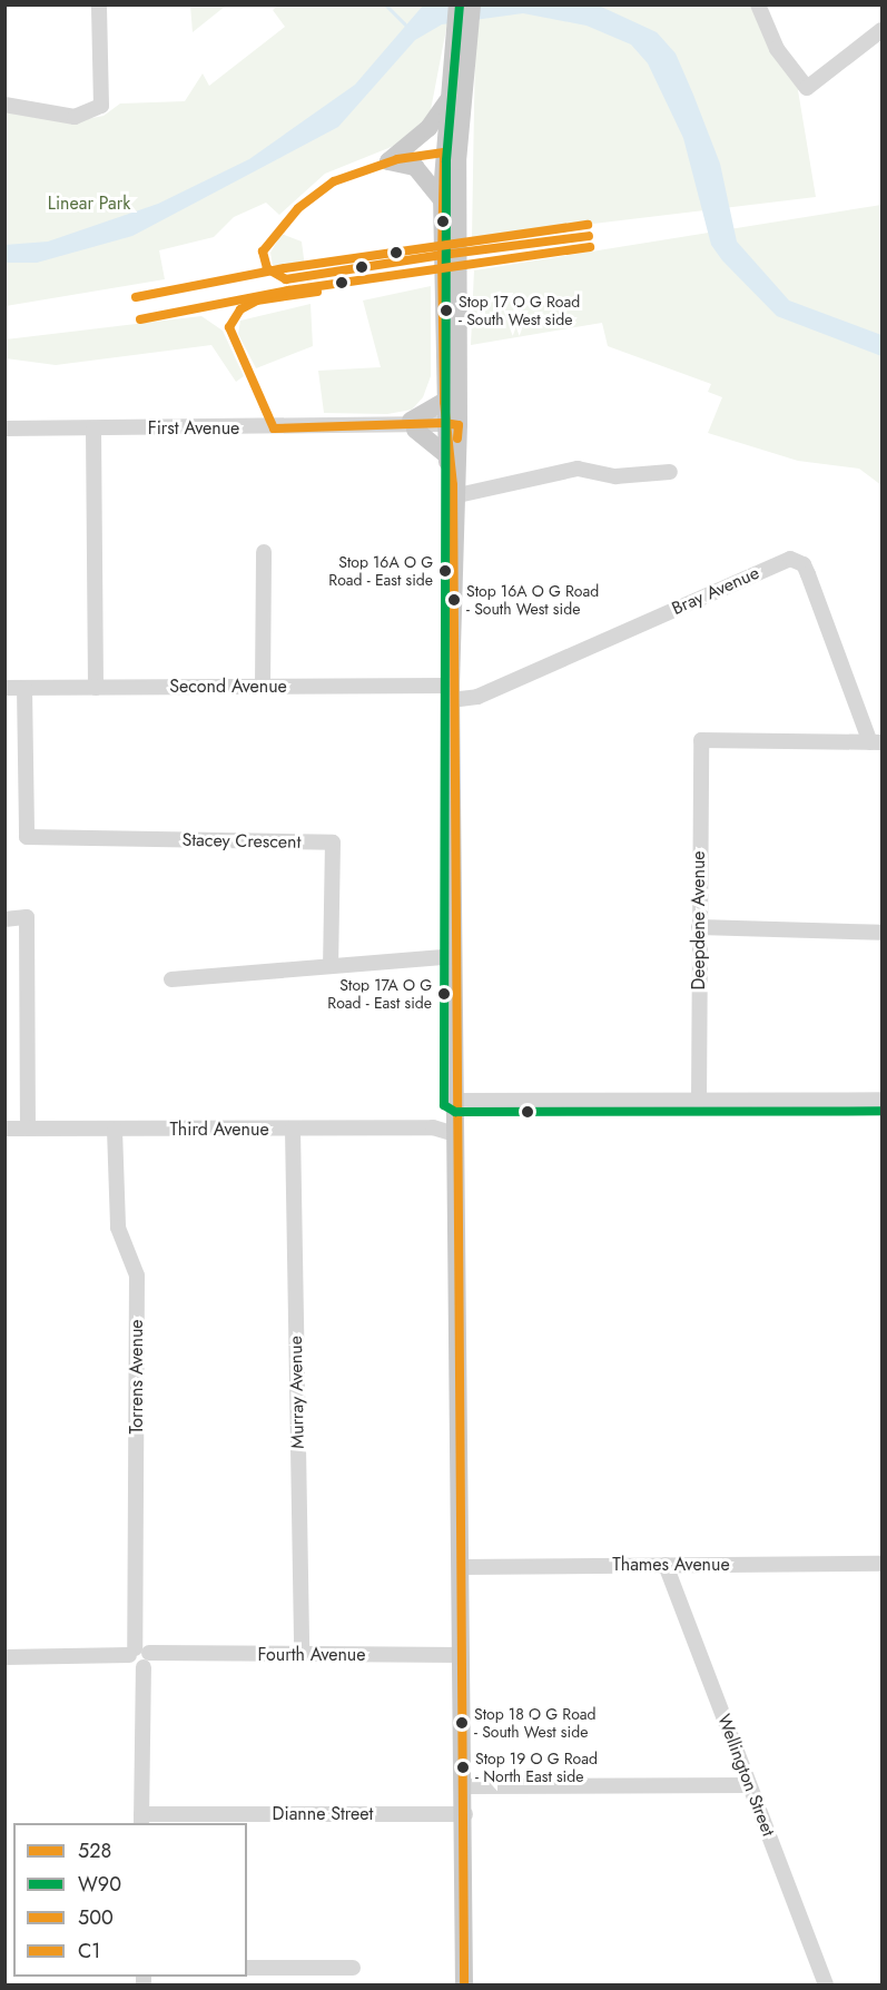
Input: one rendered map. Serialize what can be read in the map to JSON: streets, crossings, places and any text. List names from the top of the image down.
{
  "streets": {
    "street": [
      "First Avenue",
      "Bray Avenue",
      "Second Avenue",
      "Stacey Crescent",
      "Deepdene Avenue",
      "Third Avenue",
      "Torrens Avenue",
      "Murray Avenue",
      "Thames Avenue",
      "Fourth Avenue",
      "Wellington Street",
      "Dianne Street"
    ]
  },
  "crossings": [
    ["Bray Avenue", "Second Avenue"],
    ["Bray Avenue", "Deepdene Avenue"],
    ["Second Avenue", "Stacey Crescent"],
    ["Third Avenue", "Torrens Avenue"],
    ["Third Avenue", "Murray Avenue"],
    ["Torrens Avenue", "Fourth Avenue"],
    ["Torrens Avenue", "Dianne Street"],
    ["Murray Avenue", "Fourth Avenue"],
    ["Thames Avenue", "Wellington Street"]
  ],
  "parks": ["Linear Park"],
  "places": [
    "Stop 17 O G Road - South West side",
    "Stop 16A O G Road - East side",
    "Stop 16A O G Road - South West side",
    "Stop 17A O G Road - East side",
    "Stop 18 O G Road - South West side",
    "Stop 19 O G Road - North East side"
  ],
  "lines": [
    "transit line W90",
    "transit line 528",
    "transit line C1",
    "transit line 500"
  ],
  "legend": [
    "528",
    "W90",
    "500",
    "C1"
  ]
}
